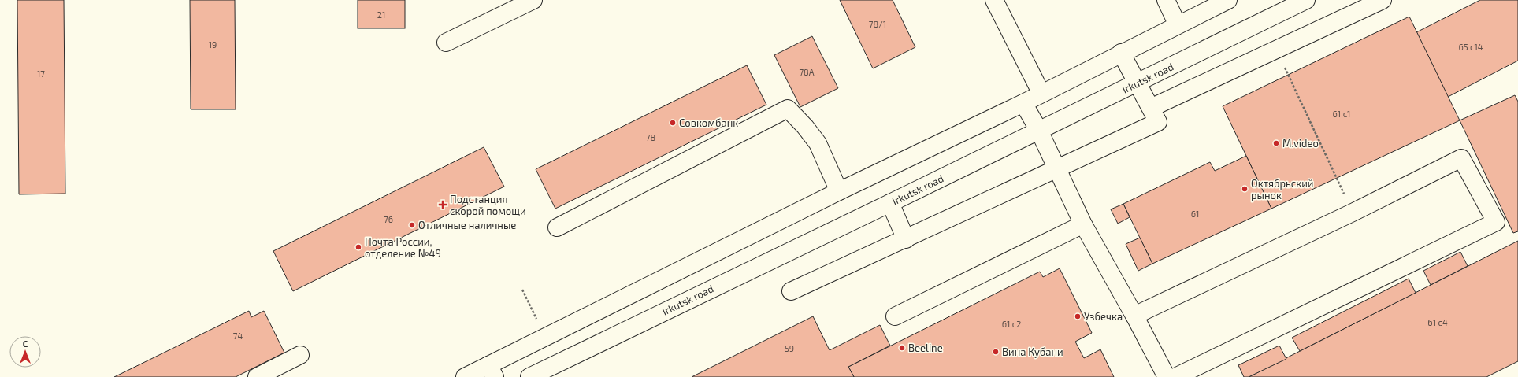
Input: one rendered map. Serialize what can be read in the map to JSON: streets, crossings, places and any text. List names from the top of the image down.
{
  "streets": {
    "main road": ["Irkutsk road"]
  },
  "places": {
    "other": [
      "Совкомбанк",
      "M.video",
      "Октябрьский рынок",
      "Отличные наличные",
      "Почта России, отделение №49",
      "Узбечка",
      "Beeline",
      "Вина Кубани"
    ],
    "health": ["Подстанция скорой помощи"]
  },
  "house_numbers": [
    "21",
    "78/1",
    "19",
    "65 с14",
    "78А",
    "17",
    "61 с1",
    "78",
    "61",
    "76",
    "61 с4",
    "61 с2",
    "74",
    "59"
  ],
  "north": "top"
}
